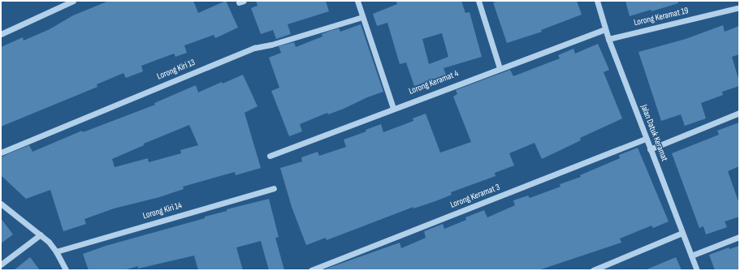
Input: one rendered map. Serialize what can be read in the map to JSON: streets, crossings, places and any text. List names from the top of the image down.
{
  "streets": {
    "street": [
      "Lorong Keramat 19",
      "Lorong Kiri 13",
      "Lorong Keramat 4",
      "Jalan Datuk Keramat",
      "Lorong Keramat 3",
      "Lorong Kiri 14"
    ]
  },
  "crossings": [
    ["Lorong Keramat 19", "Jalan Datuk Keramat"],
    ["Lorong Keramat 4", "Jalan Datuk Keramat"],
    ["Jalan Datuk Keramat", "Lorong Keramat 3"]
  ]
}
